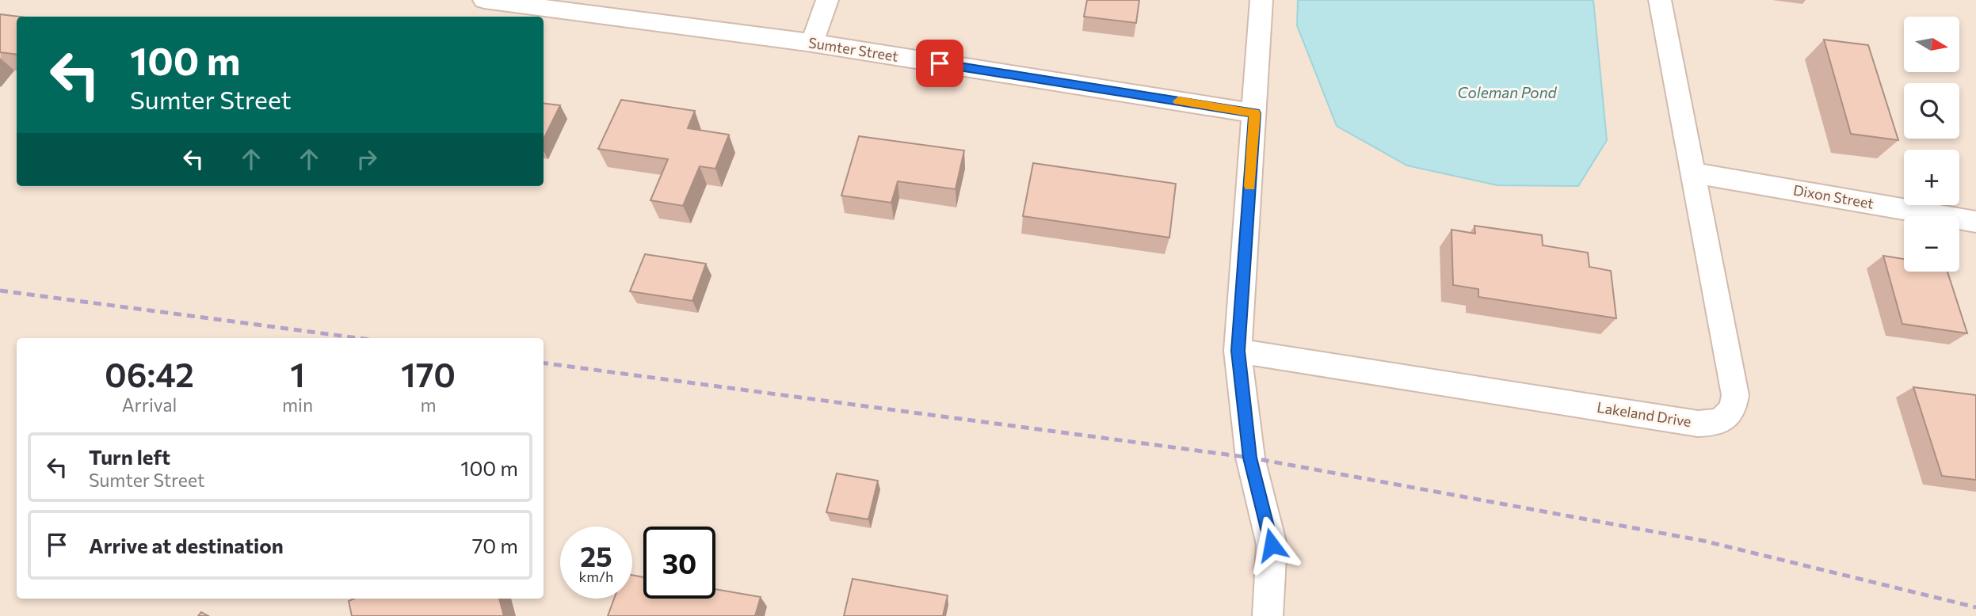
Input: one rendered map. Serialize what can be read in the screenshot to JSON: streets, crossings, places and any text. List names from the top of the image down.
{
  "streets": {
    "street": ["Sumter Street", "Dixon Street", "Lakeland Drive"]
  },
  "crossings": [
    ["Dixon Street", "Lakeland Drive"]
  ],
  "water": ["Coleman Pond"],
  "north": "right",
  "page": {
    "map_buttons": ["+", "−"],
    "turn": ["100 m", "Sumter Street"],
    "eta": [
      "06:42",
      "Arrival",
      "1",
      "min",
      "170",
      "m"
    ],
    "list": [
      {
        "name": "Turn left",
        "note": "Sumter Street",
        "value": "100 m"
      },
      {
        "name": "Arrive at destination",
        "value": "70 m"
      }
    ],
    "speed": "25 km/h",
    "limit": "30"
  }
}
